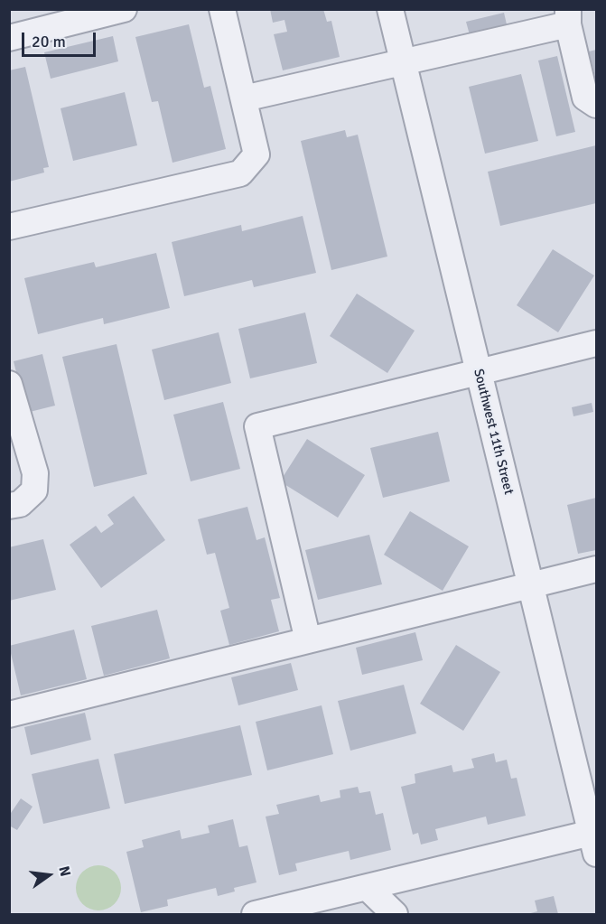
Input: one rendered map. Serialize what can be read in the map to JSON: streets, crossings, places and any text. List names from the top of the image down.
{
  "streets": {
    "street": ["Southwest 11th Street"]
  },
  "scale_bar": "20 m",
  "north": "right"
}
